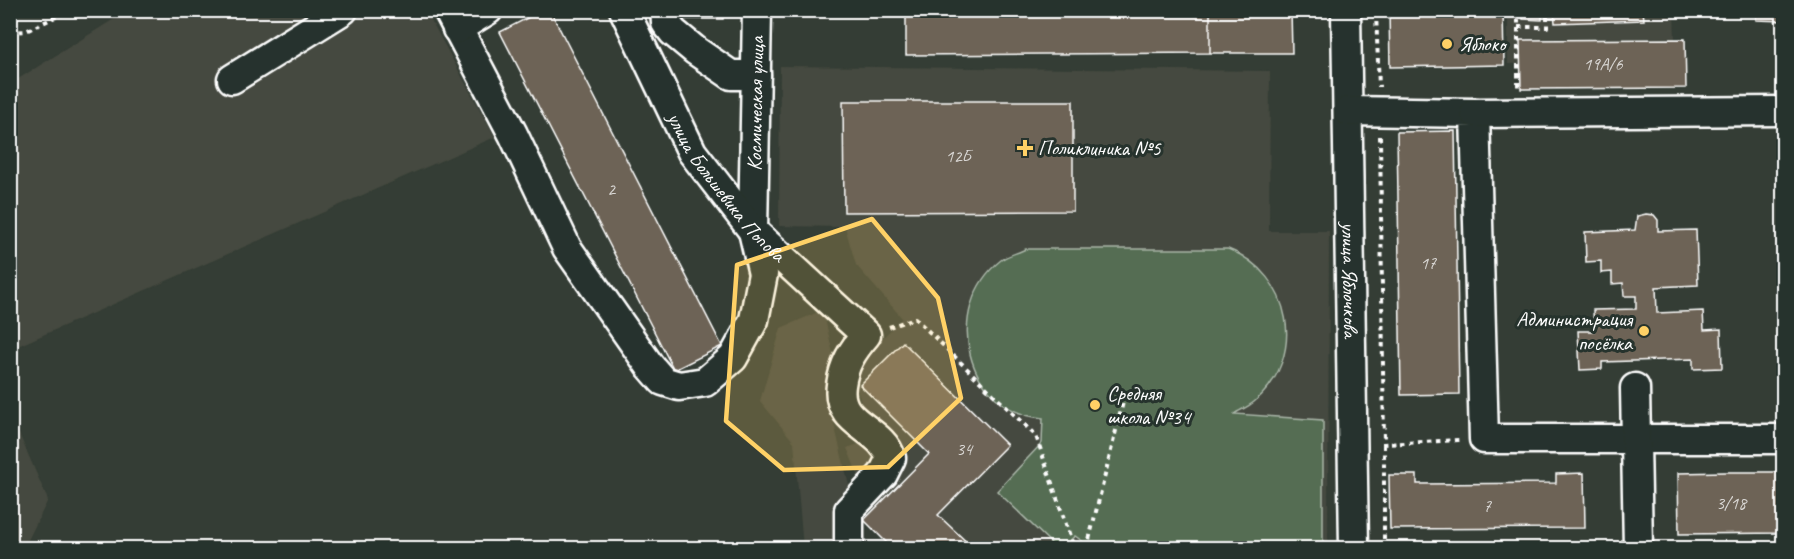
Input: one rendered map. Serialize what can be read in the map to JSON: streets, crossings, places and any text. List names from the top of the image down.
{
  "streets": {
    "street": ["Космическая улица", "улица Большевика Попова", "улица Яблочкова"]
  },
  "crossings": [
    ["Космическая улица", "улица Большевика Попова"]
  ],
  "places": {
    "other": ["Яблоко", "Администрация посёлка", "Средняя школа №34"],
    "health": ["Поликлиника №5"]
  },
  "house_numbers": [
    "19А/6",
    "12Б",
    "2",
    "17",
    "34",
    "3/18",
    "7"
  ]
}
